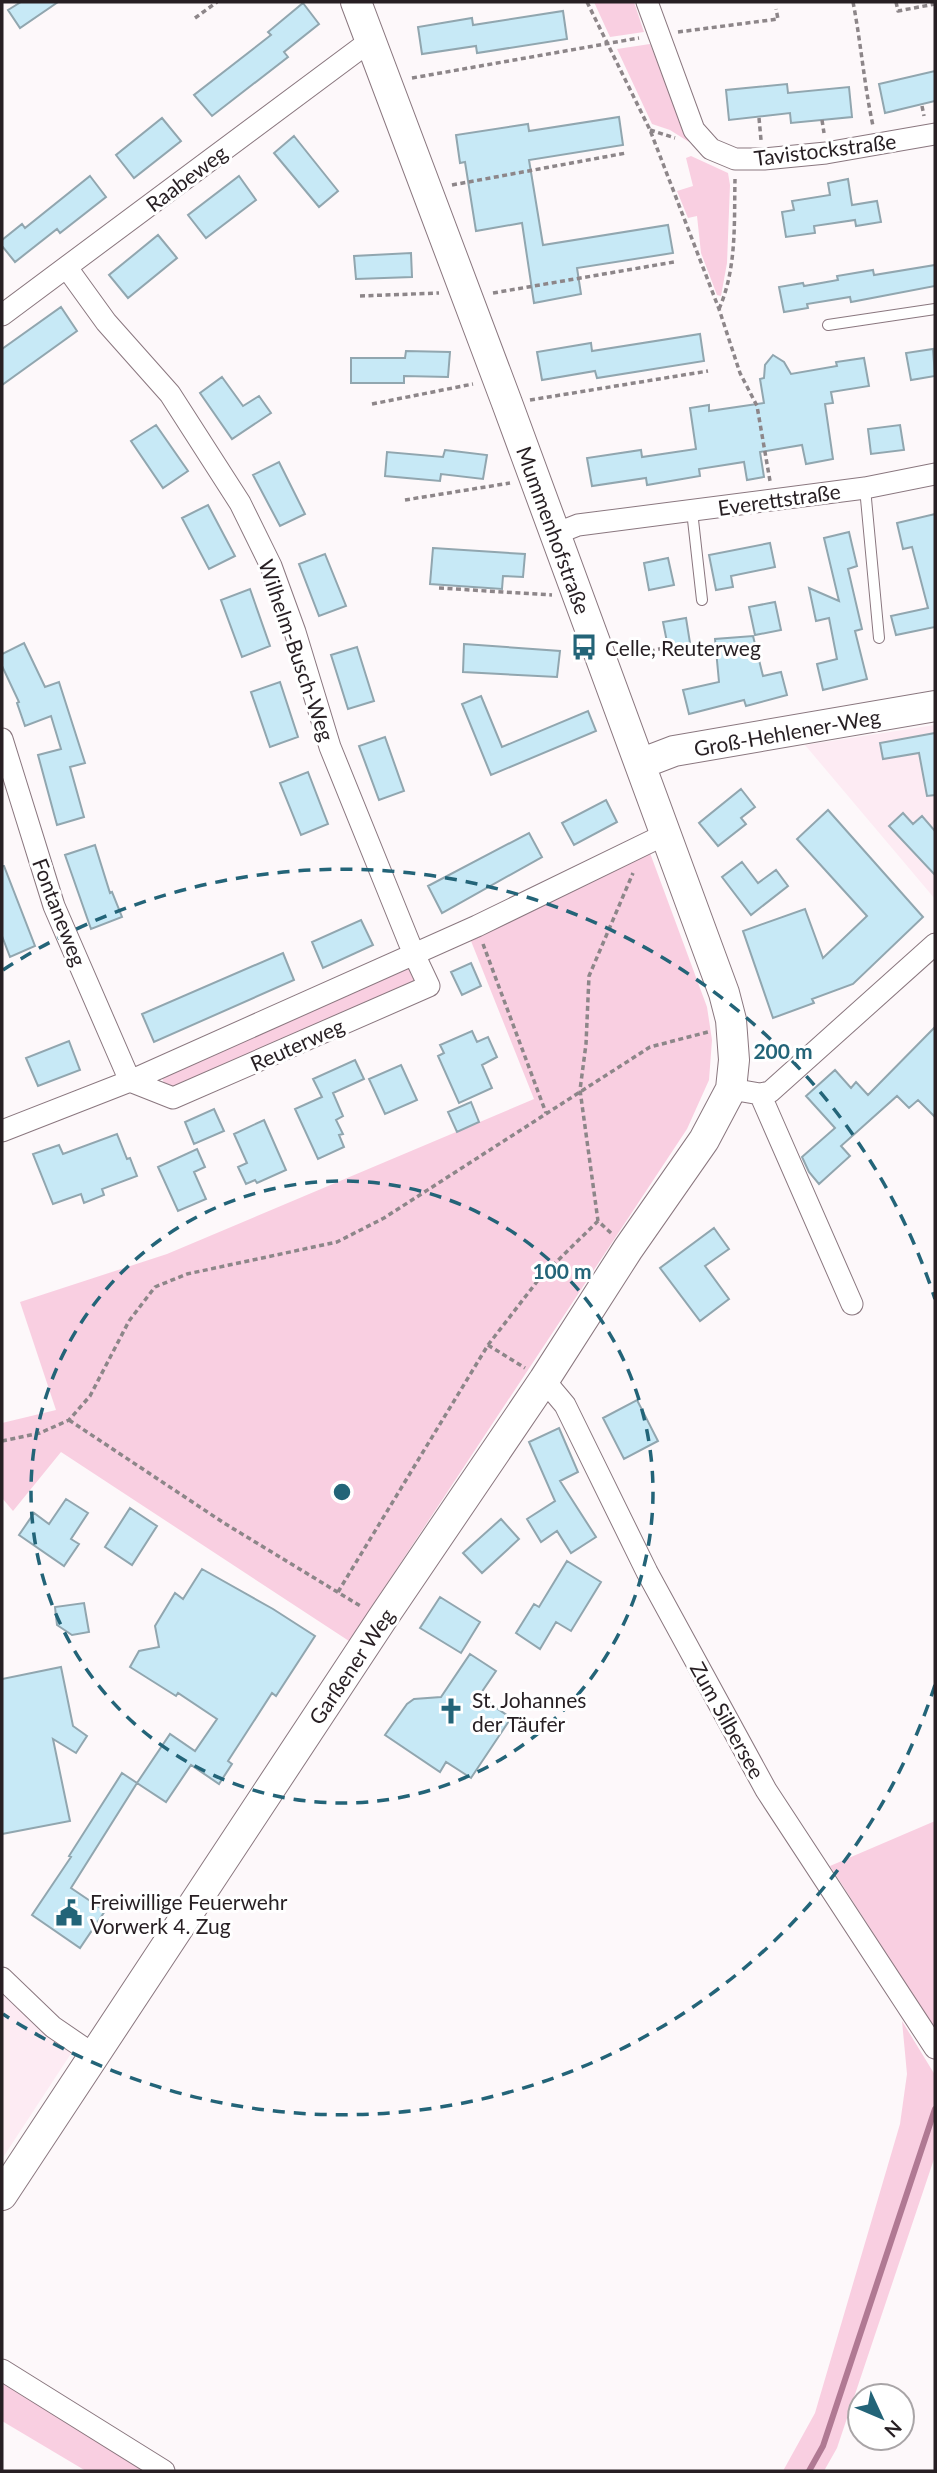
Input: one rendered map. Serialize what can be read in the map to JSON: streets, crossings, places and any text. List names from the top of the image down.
{
  "streets": {
    "street": [
      "Tavistockstraße",
      "Raabeweg",
      "Everettstraße",
      "Mummenhofstraße",
      "Wilhelm-Busch-Weg",
      "Groß-Hehlener-Weg",
      "Fontaneweg",
      "Reuterweg",
      "Garßener Weg",
      "Zum Silbersee"
    ]
  },
  "crossings": [
    ["Raabeweg", "Mummenhofstraße"],
    ["Raabeweg", "Wilhelm-Busch-Weg"],
    ["Everettstraße", "Mummenhofstraße"],
    ["Mummenhofstraße", "Groß-Hehlener-Weg"],
    ["Mummenhofstraße", "Reuterweg"],
    ["Mummenhofstraße", "Garßener Weg"],
    ["Wilhelm-Busch-Weg", "Reuterweg"],
    ["Fontaneweg", "Reuterweg"],
    ["Garßener Weg", "Zum Silbersee"]
  ],
  "places": {
    "bus stop": ["Celle, Reuterweg"],
    "church": ["St. Johannes der Täufer"],
    "public building": ["Freiwillige Feuerwehr Vorwerk 4. Zug"]
  },
  "north": "bottom right",
  "rings": ["200 m", "100 m"]
}
